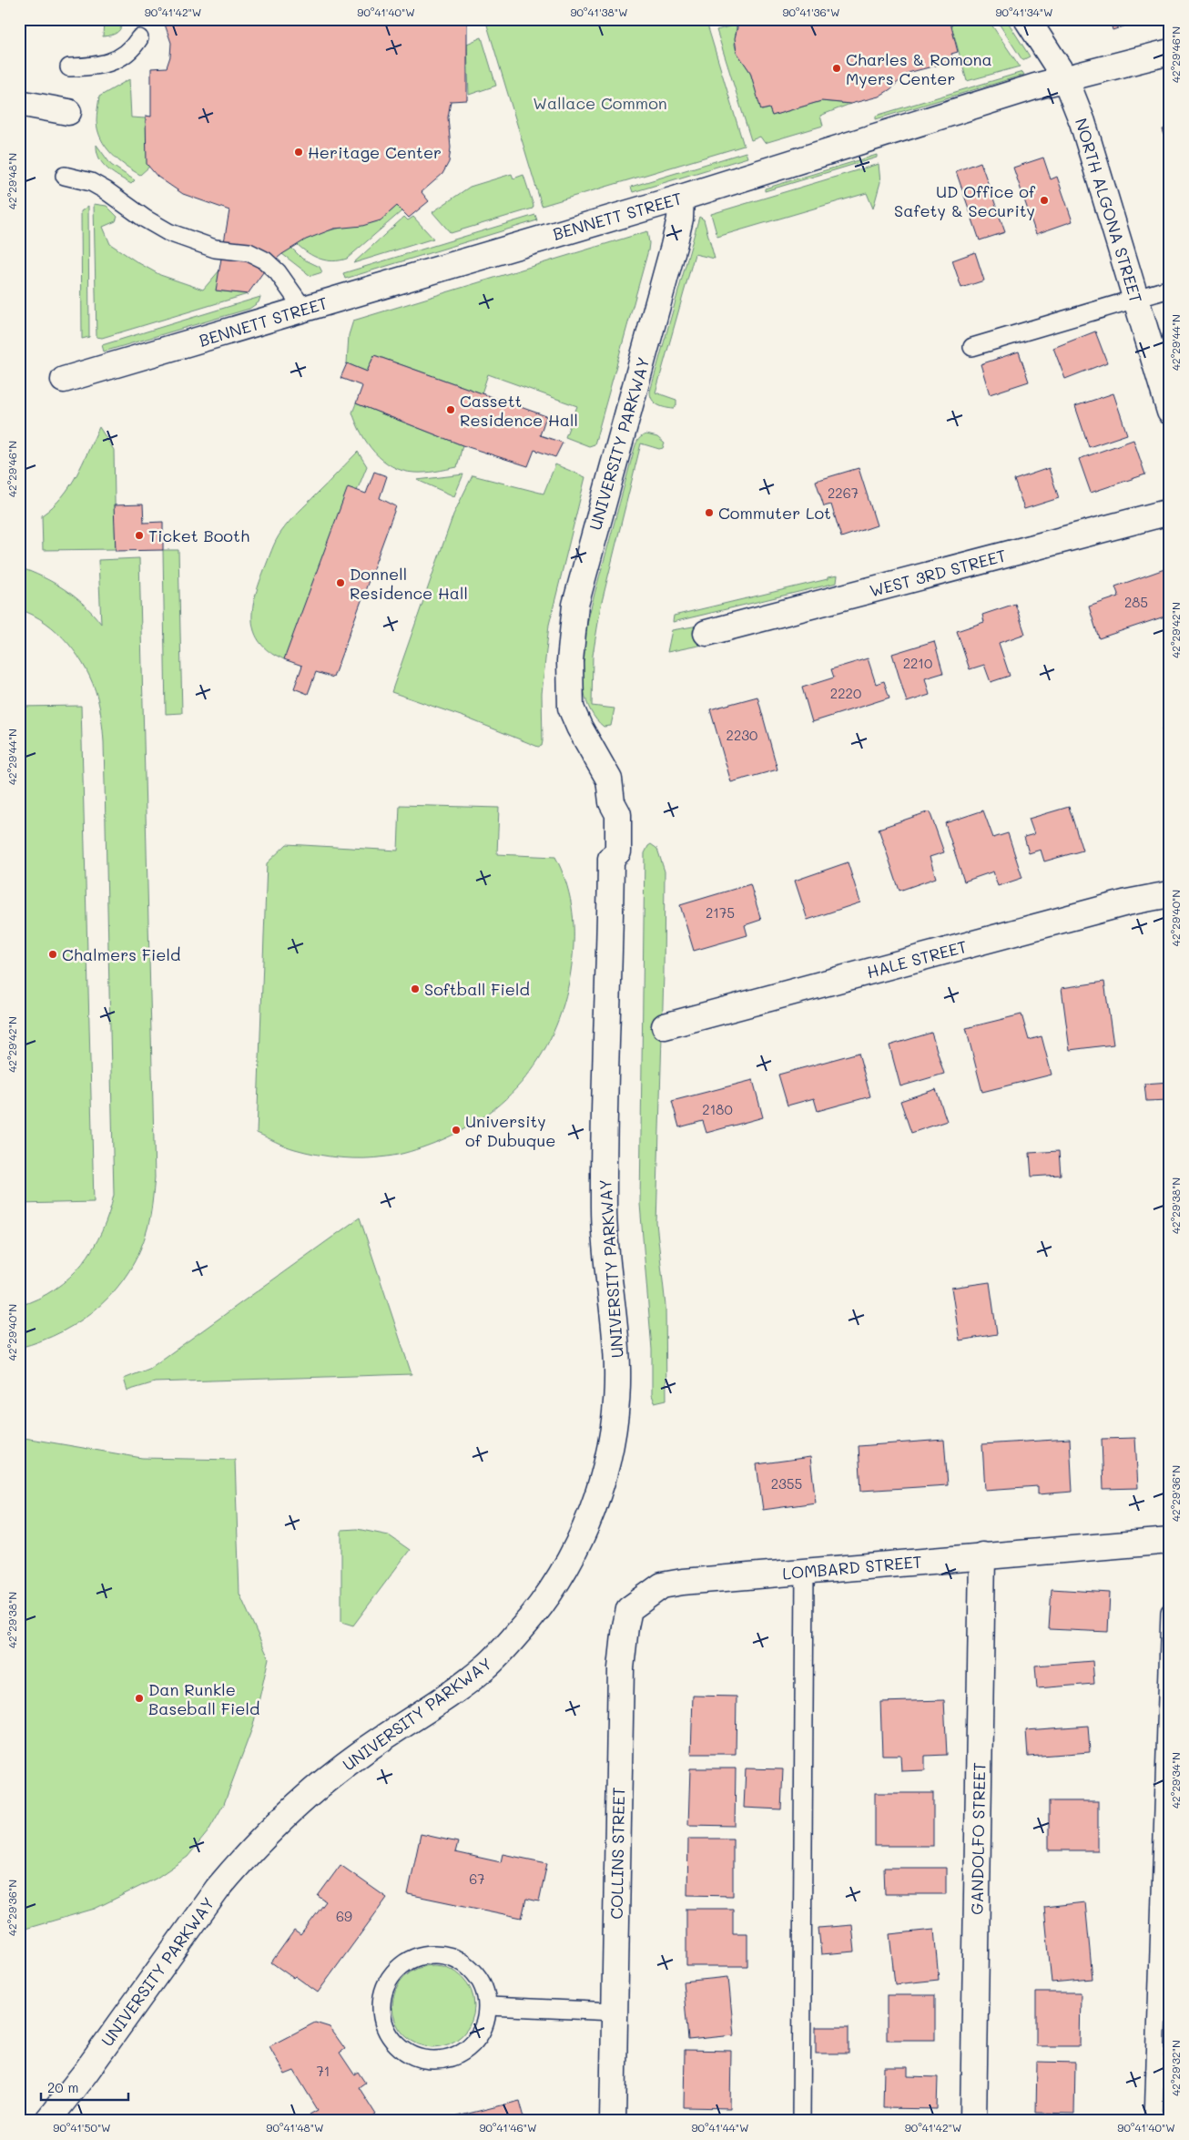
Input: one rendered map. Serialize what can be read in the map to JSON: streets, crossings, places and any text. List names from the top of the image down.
{
  "streets": {
    "street": [
      "NORTH ALGONA STREET",
      "BENNETT STREET",
      "UNIVERSITY PARKWAY",
      "WEST 3RD STREET",
      "HALE STREET",
      "LOMBARD STREET",
      "GANDOLFO STREET",
      "COLLINS STREET"
    ]
  },
  "crossings": [
    ["NORTH ALGONA STREET", "BENNETT STREET"],
    ["BENNETT STREET", "UNIVERSITY PARKWAY"],
    ["LOMBARD STREET", "GANDOLFO STREET"],
    ["LOMBARD STREET", "COLLINS STREET"]
  ],
  "parks": ["Wallace Common"],
  "places": [
    "Charles & Romona Myers Center",
    "Heritage Center",
    "UD Office of Safety & Security",
    "Cassett Residence Hall",
    "Commuter Lot",
    "Ticket Booth",
    "Donnell Residence Hall",
    "Chalmers Field",
    "Softball Field",
    "University of Dubuque",
    "Dan Runkle Baseball Field"
  ],
  "house_numbers": [
    "2267",
    "285",
    "2210",
    "2220",
    "2230",
    "2175",
    "2180",
    "2355",
    "67",
    "69",
    "71"
  ],
  "scale_bar": "20 m",
  "coordinates": [
    "90°41'42\"W",
    "90°41'40\"W",
    "90°41'38\"W",
    "90°41'36\"W",
    "90°41'34\"W",
    "42°29'46\"N",
    "42°29'48\"N",
    "42°29'44\"N",
    "42°29'42\"N",
    "42°29'40\"N",
    "42°29'38\"N",
    "42°29'36\"N",
    "42°29'34\"N",
    "42°29'32\"N",
    "90°41'50\"W",
    "90°41'48\"W",
    "90°41'46\"W",
    "90°41'44\"W"
  ]
}
